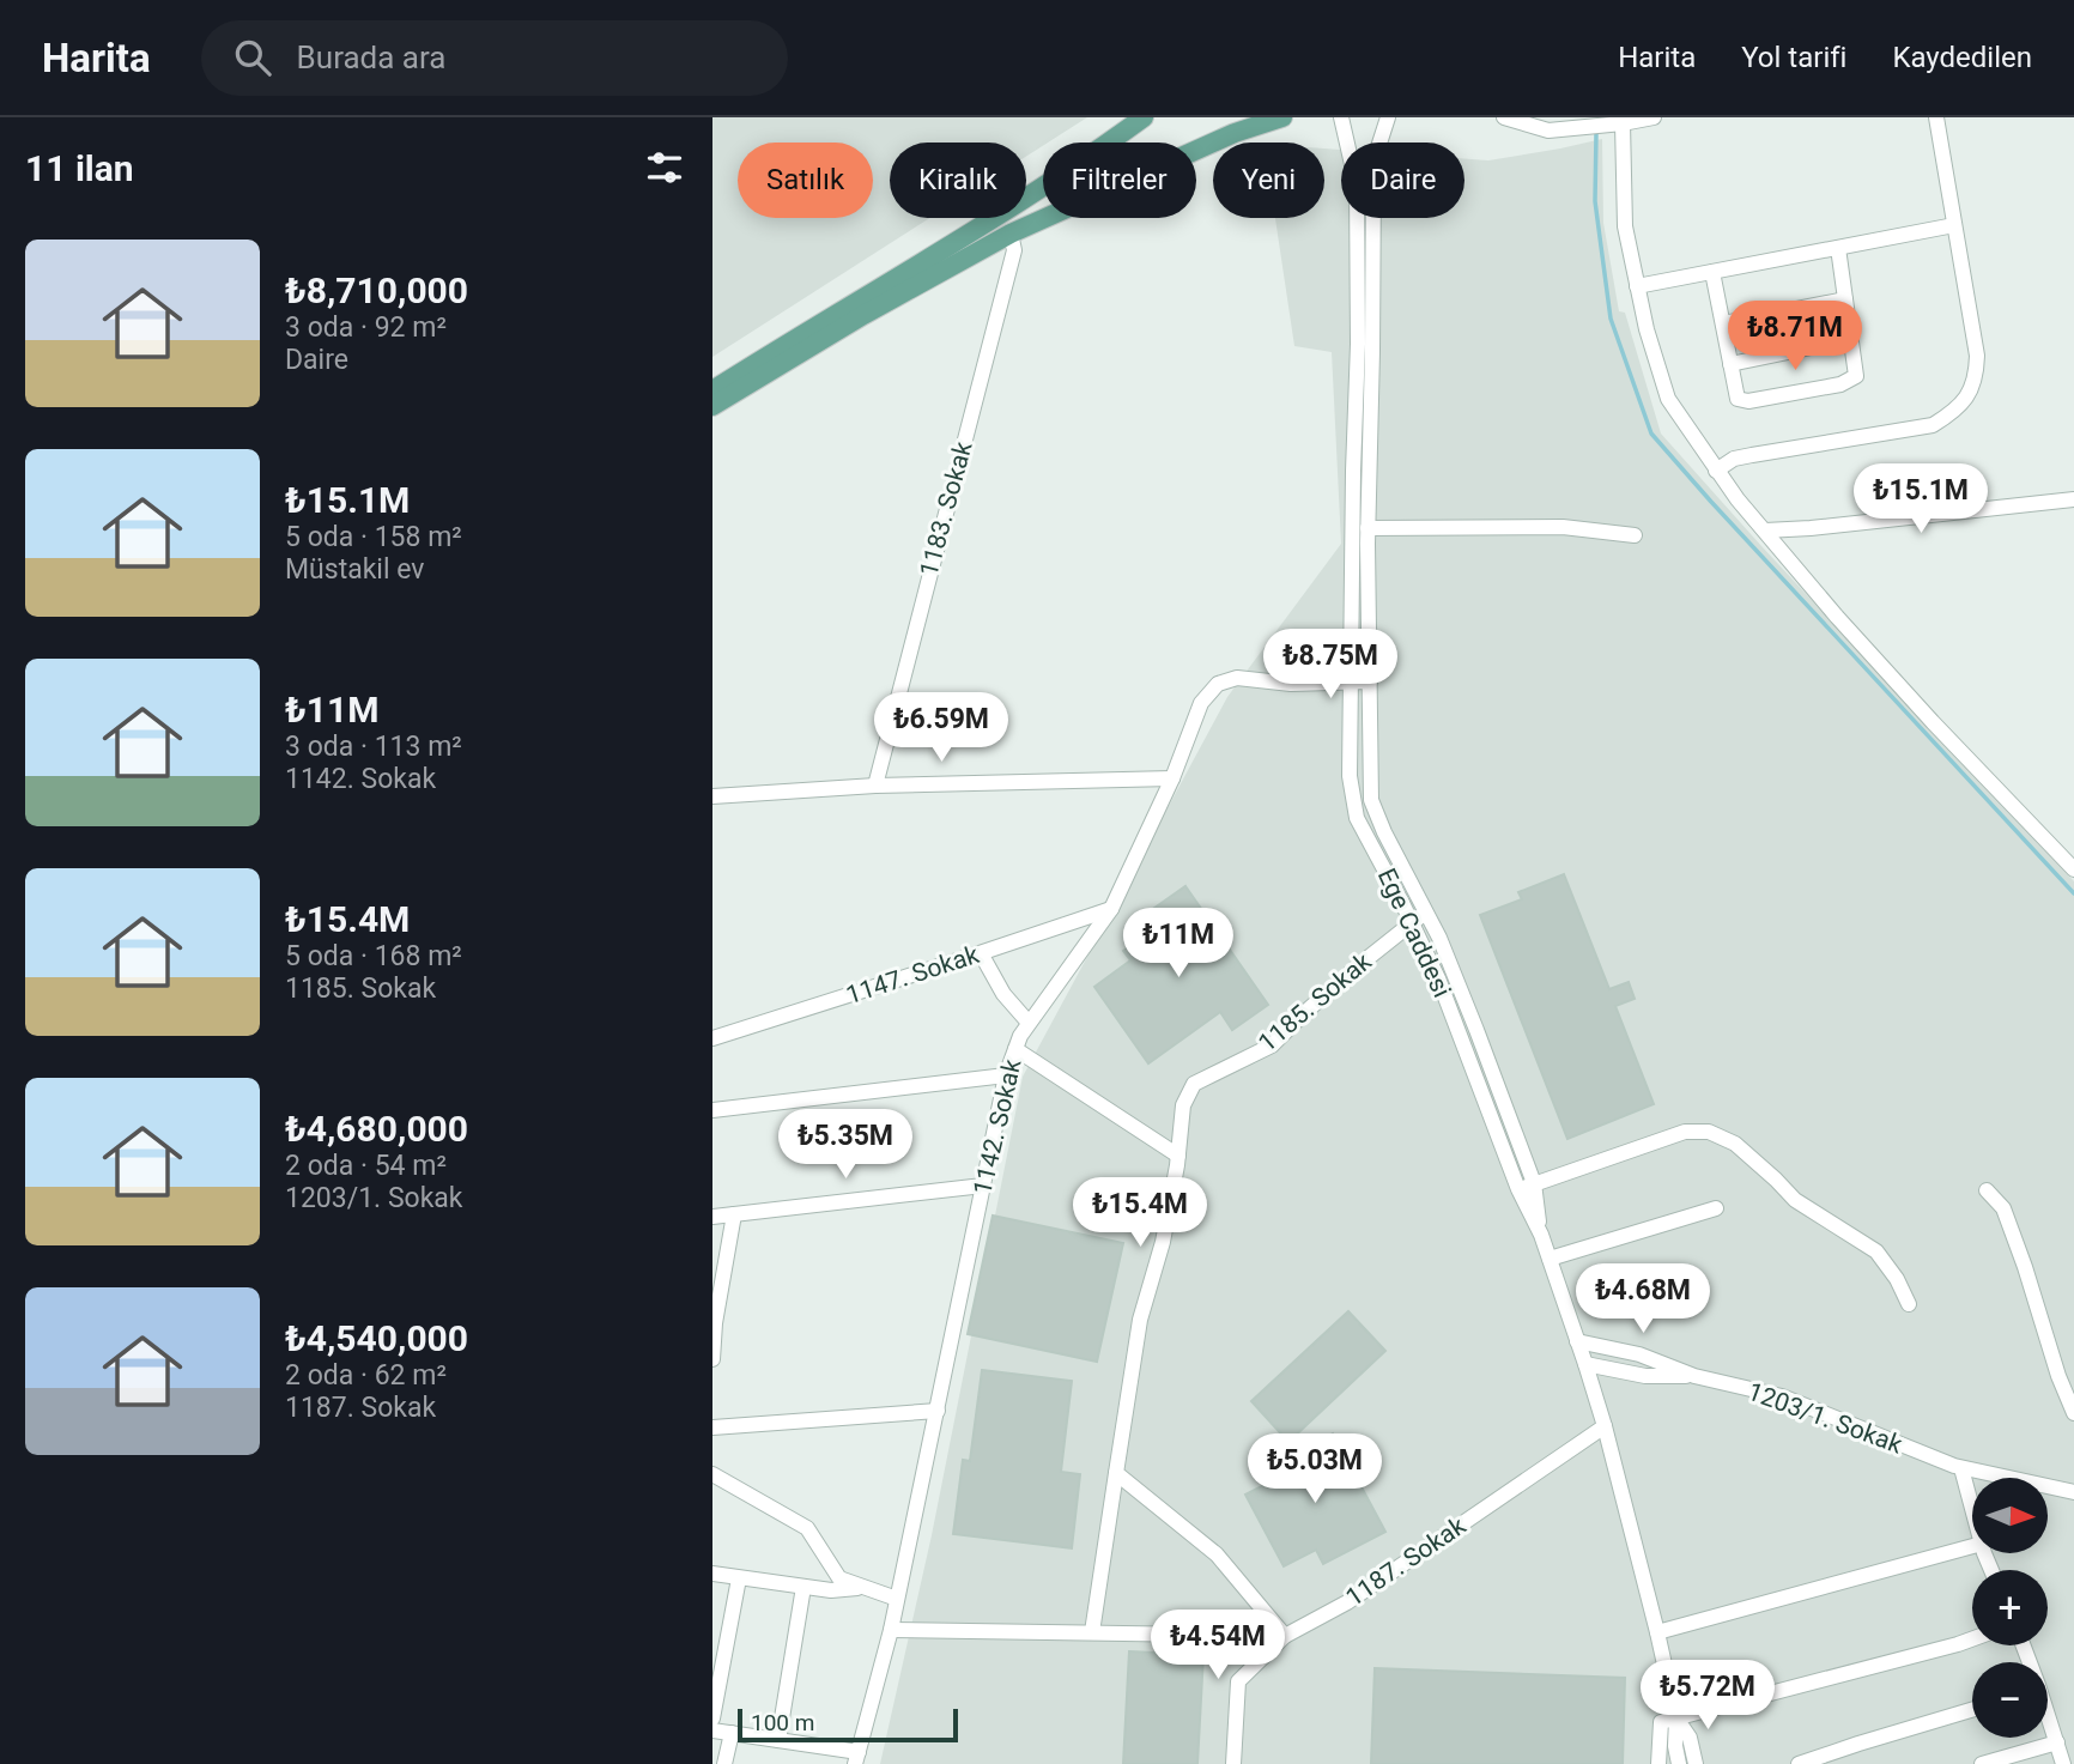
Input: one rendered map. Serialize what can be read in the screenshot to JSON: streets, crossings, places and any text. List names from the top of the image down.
{
  "streets": {
    "street": [
      "1183. Sokak",
      "Ege Caddesi",
      "1147. Sokak",
      "1185. Sokak",
      "1142. Sokak",
      "1203/1. Sokak",
      "1187. Sokak"
    ]
  },
  "crossings": [
    ["Ege Caddesi", "1185. Sokak"],
    ["Ege Caddesi", "1142. Sokak"],
    ["Ege Caddesi", "1203/1. Sokak"],
    ["Ege Caddesi", "1187. Sokak"],
    ["1147. Sokak", "1142. Sokak"]
  ],
  "scale_bar": "100 m",
  "north": "right",
  "page": {
    "header": "Harita",
    "search": "Burada ara",
    "nav": ["Harita", "Yol tarifi", "Kaydedilen"],
    "heading": "11 ilan",
    "chip": [
      "Satılık",
      "Kiralık",
      "Filtreler",
      "Yeni",
      "Daire"
    ],
    "list": [
      {
        "name": "₺8,710,000",
        "note": "3 oda · 92 m² · Daire"
      },
      {
        "name": "₺15.1M",
        "note": "5 oda · 158 m² · Müstakil ev"
      },
      {
        "name": "₺11M",
        "note": "3 oda · 113 m² · 1142. Sokak"
      },
      {
        "name": "₺15.4M",
        "note": "5 oda · 168 m² · 1185. Sokak"
      },
      {
        "name": "₺4,680,000",
        "note": "2 oda · 54 m² · 1203/1. Sokak"
      },
      {
        "name": "₺4,540,000",
        "note": "2 oda · 62 m² · 1187. Sokak"
      }
    ],
    "price": [
      "₺8.71M",
      "₺15.1M",
      "₺8.75M",
      "₺6.59M",
      "₺11M",
      "₺5.35M",
      "₺15.4M",
      "₺4.68M",
      "₺5.03M",
      "₺4.54M",
      "₺5.72M"
    ],
    "map_buttons": ["+", "−"],
    "scale": "100 m"
  }
}
